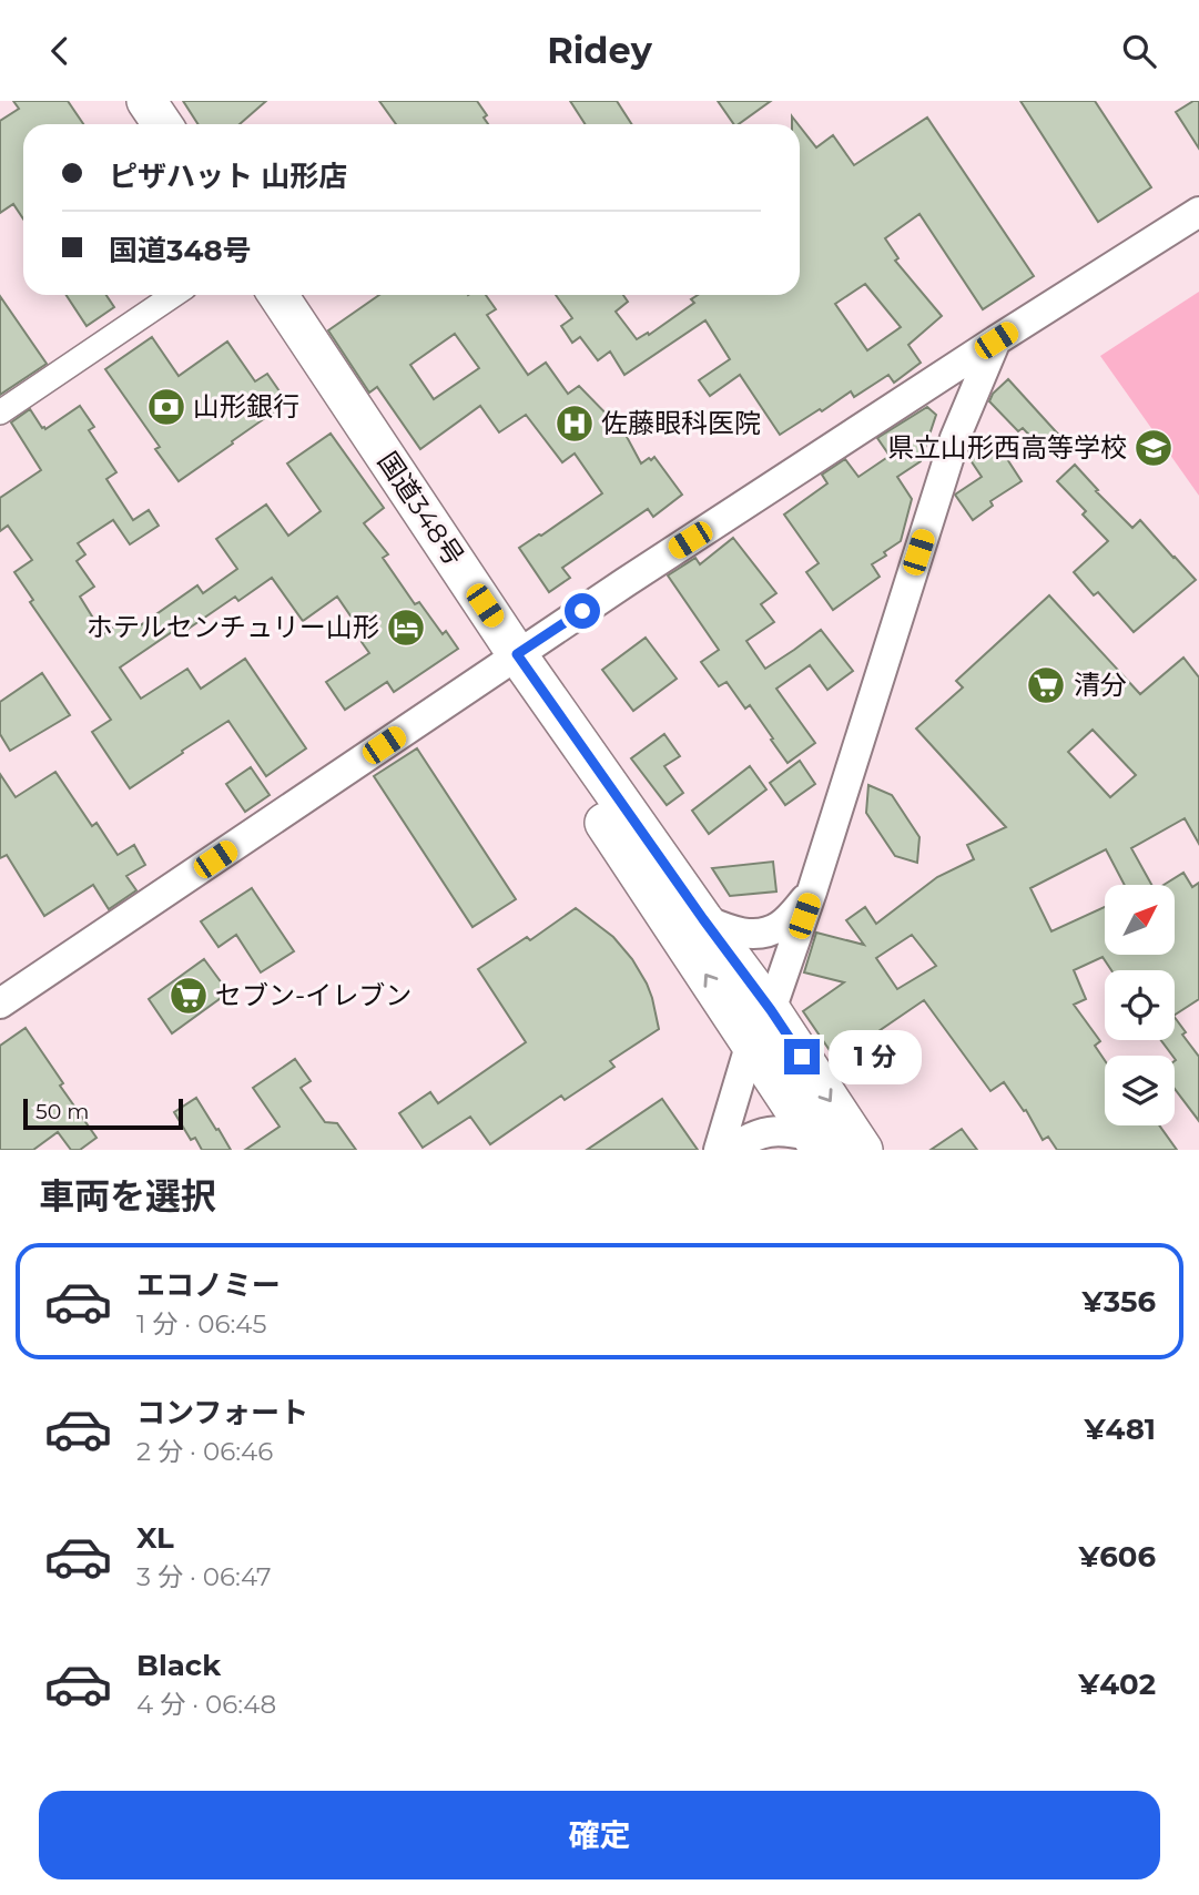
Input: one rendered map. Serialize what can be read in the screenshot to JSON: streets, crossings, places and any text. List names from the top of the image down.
{
  "streets": {
    "highway": ["国道348号"]
  },
  "places": {
    "bank": ["山形銀行"],
    "hospital": ["佐藤眼科医院"],
    "school or university": ["県立山形西高等学校"],
    "hotel": ["ホテルセンチュリー山形"],
    "supermarket": ["清分", "セブン-イレブン"]
  },
  "scale_bar": "50 m",
  "north": "top right",
  "page": {
    "header": "Ridey",
    "banner": ["ピザハット 山形店", "国道348号"],
    "bubble": "1 分",
    "scale": "50 m",
    "heading": "車両を選択",
    "list": [
      {
        "name": "エコノミー",
        "note": "1 分 · 06:45",
        "value": "¥356"
      },
      {
        "name": "コンフォート",
        "note": "2 分 · 06:46",
        "value": "¥481"
      },
      {
        "name": "XL",
        "note": "3 分 · 06:47",
        "value": "¥606"
      },
      {
        "name": "Black",
        "note": "4 分 · 06:48",
        "value": "¥402"
      }
    ],
    "buttons": "確定"
  }
}
